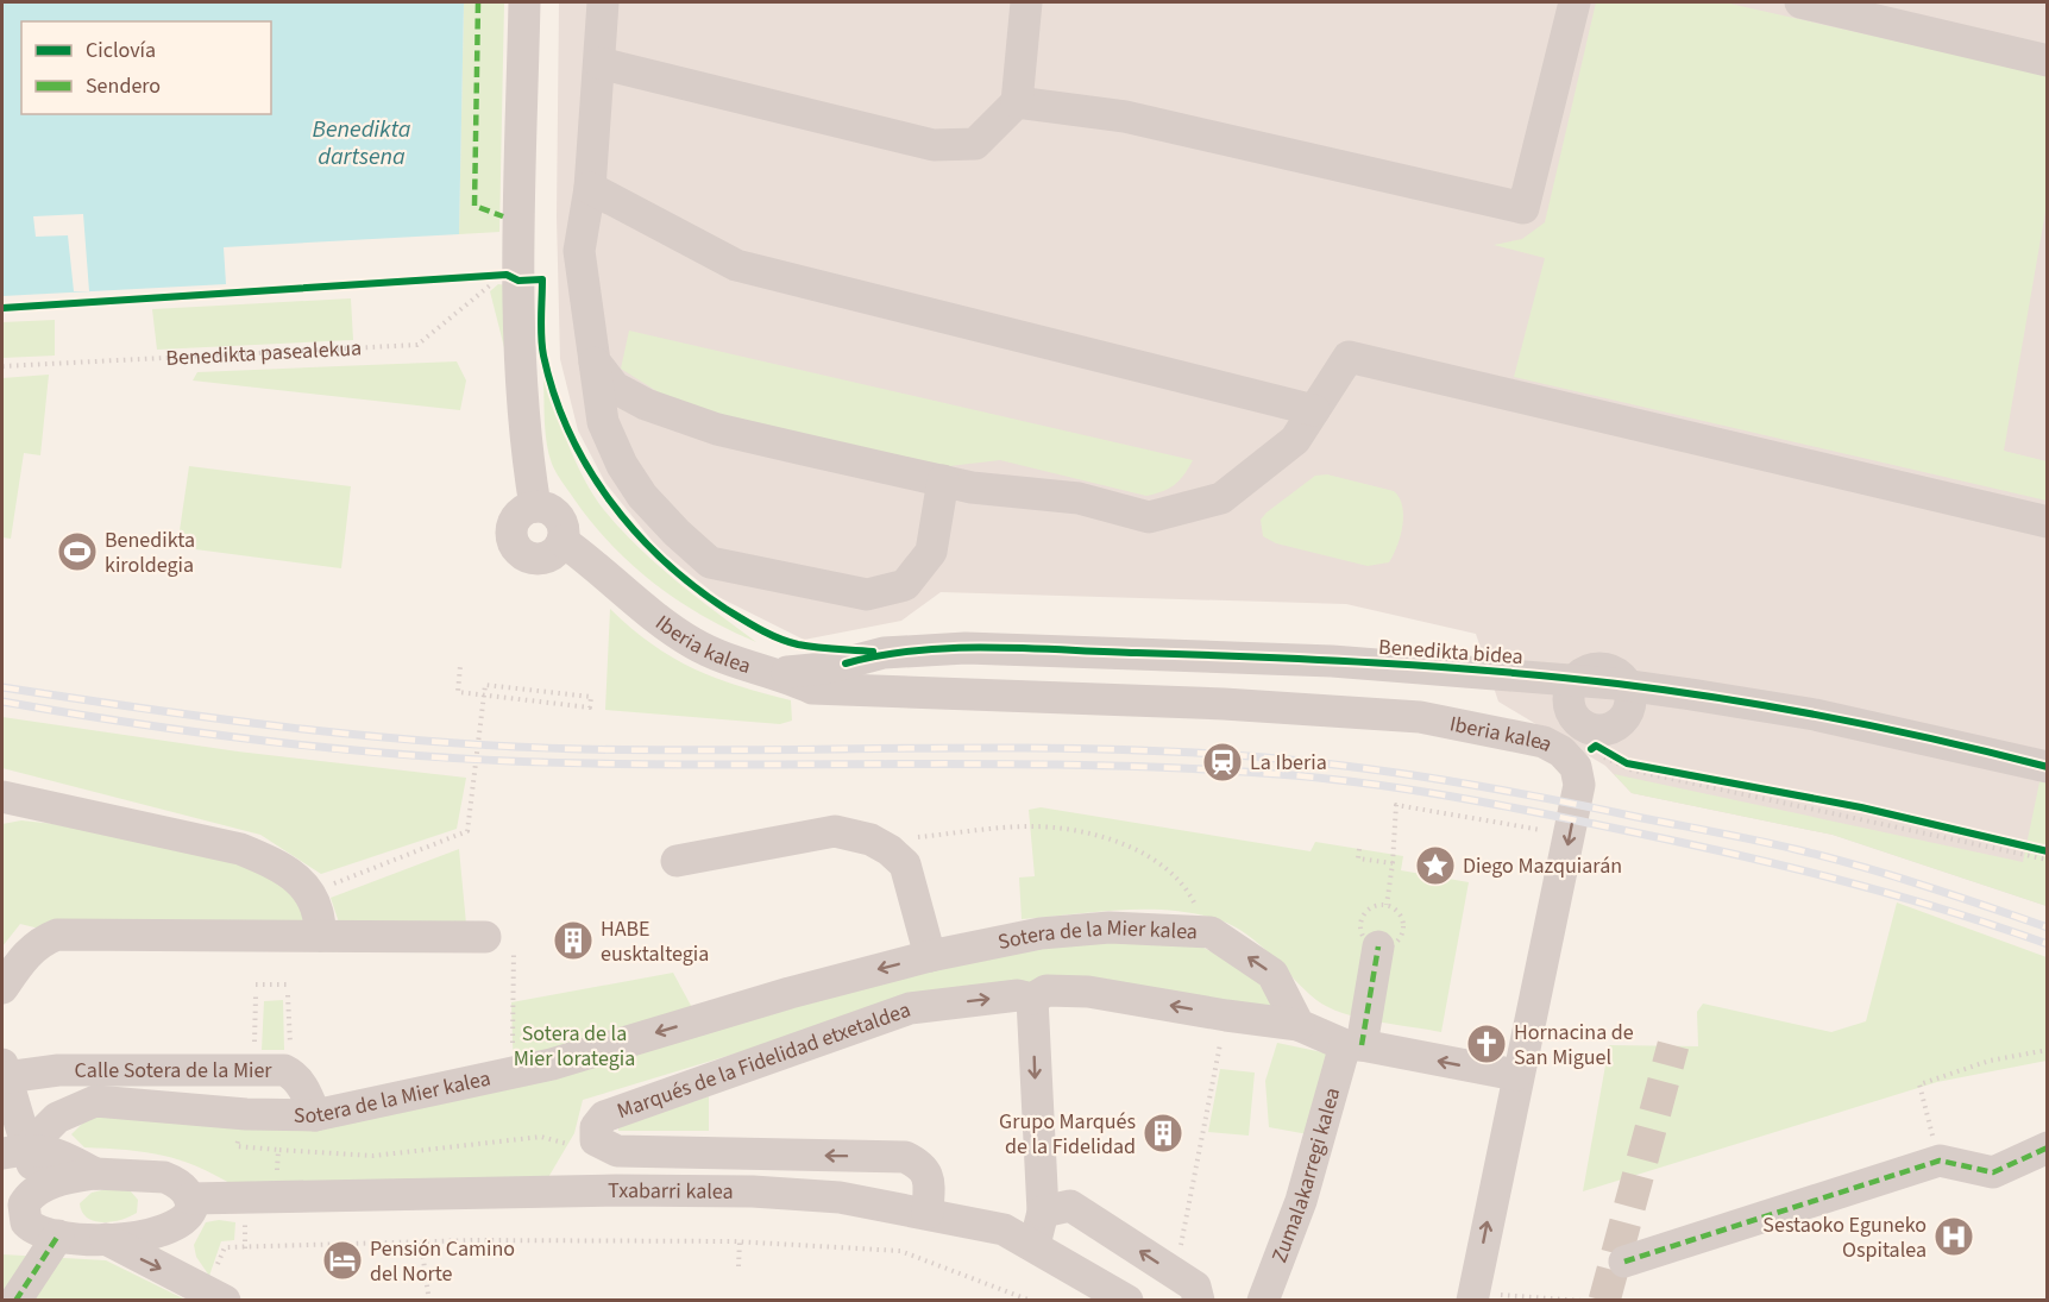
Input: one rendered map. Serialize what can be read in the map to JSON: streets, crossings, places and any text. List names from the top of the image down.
{
  "streets": {
    "street": [
      "Iberia kalea",
      "Benedikta bidea",
      "Sotera de la Mier kalea",
      "Marqués de la Fidelidad etxetaldea",
      "Calle Sotera de la Mier",
      "Zumalakarregi kalea",
      "Txabarri kalea"
    ],
    "path": ["Benedikta pasealekua"]
  },
  "crossings": [
    ["Iberia kalea", "Benedikta bidea"],
    ["Sotera de la Mier kalea", "Marqués de la Fidelidad etxetaldea"],
    ["Sotera de la Mier kalea", "Calle Sotera de la Mier"],
    ["Marqués de la Fidelidad etxetaldea", "Txabarri kalea"]
  ],
  "one_way": ["Sotera de la Mier kalea"],
  "water": ["Benedikta dartsena"],
  "parks": ["Sotera de la Mier lorategia"],
  "places": {
    "sports": ["Benedikta kiroldegia"],
    "station": ["La Iberia"],
    "place": ["Diego Mazquiarán"],
    "building": ["HABE eusktaltegia", "Grupo Marqués de la Fidelidad"],
    "church": ["Hornacina de San Miguel"],
    "hospital": ["Sestaoko Eguneko Ospitalea"],
    "hotel": ["Pensión Camino del Norte"]
  },
  "legend": ["Ciclovía", "Sendero"]
}
